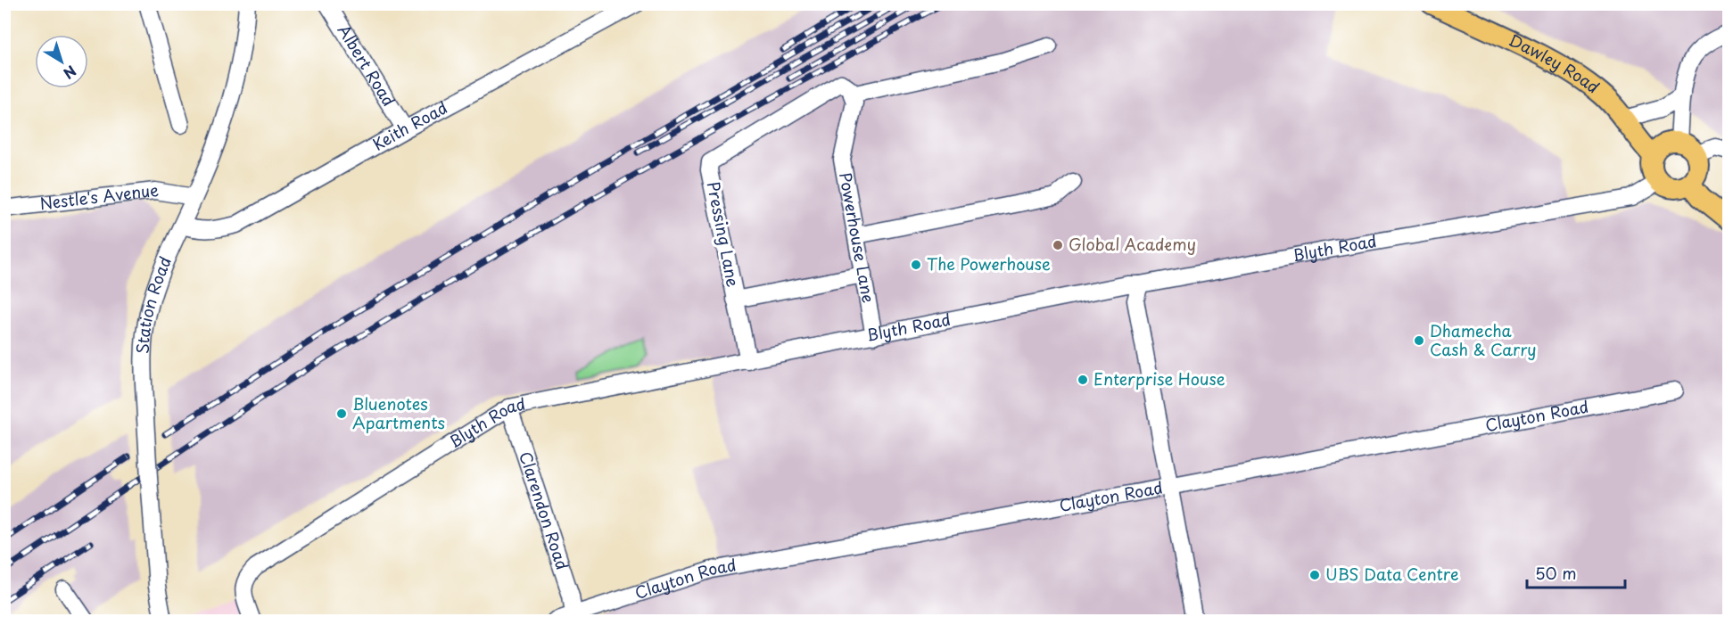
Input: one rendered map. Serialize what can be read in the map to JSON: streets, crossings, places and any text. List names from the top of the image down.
{
  "streets": {
    "main road": ["Dawley Road"],
    "street": [
      "Albert Road",
      "Keith Road",
      "Nestle's Avenue",
      "Pressing Lane",
      "Powerhouse Lane",
      "Blyth Road",
      "Station Road",
      "Clayton Road",
      "Clarendon Road"
    ]
  },
  "crossings": [
    ["Albert Road", "Keith Road"],
    ["Dawley Road", "Blyth Road"],
    ["Keith Road", "Station Road"],
    ["Nestle's Avenue", "Station Road"],
    ["Pressing Lane", "Powerhouse Lane"],
    ["Pressing Lane", "Blyth Road"],
    ["Powerhouse Lane", "Blyth Road"],
    ["Blyth Road", "Clarendon Road"],
    ["Clayton Road", "Clarendon Road"]
  ],
  "places": [
    "Global Academy",
    "The Powerhouse",
    "Dhamecha Cash & Carry",
    "Enterprise House",
    "Bluenotes Apartments",
    "UBS Data Centre"
  ],
  "scale_bar": "50 m",
  "north": "bottom right"
}
